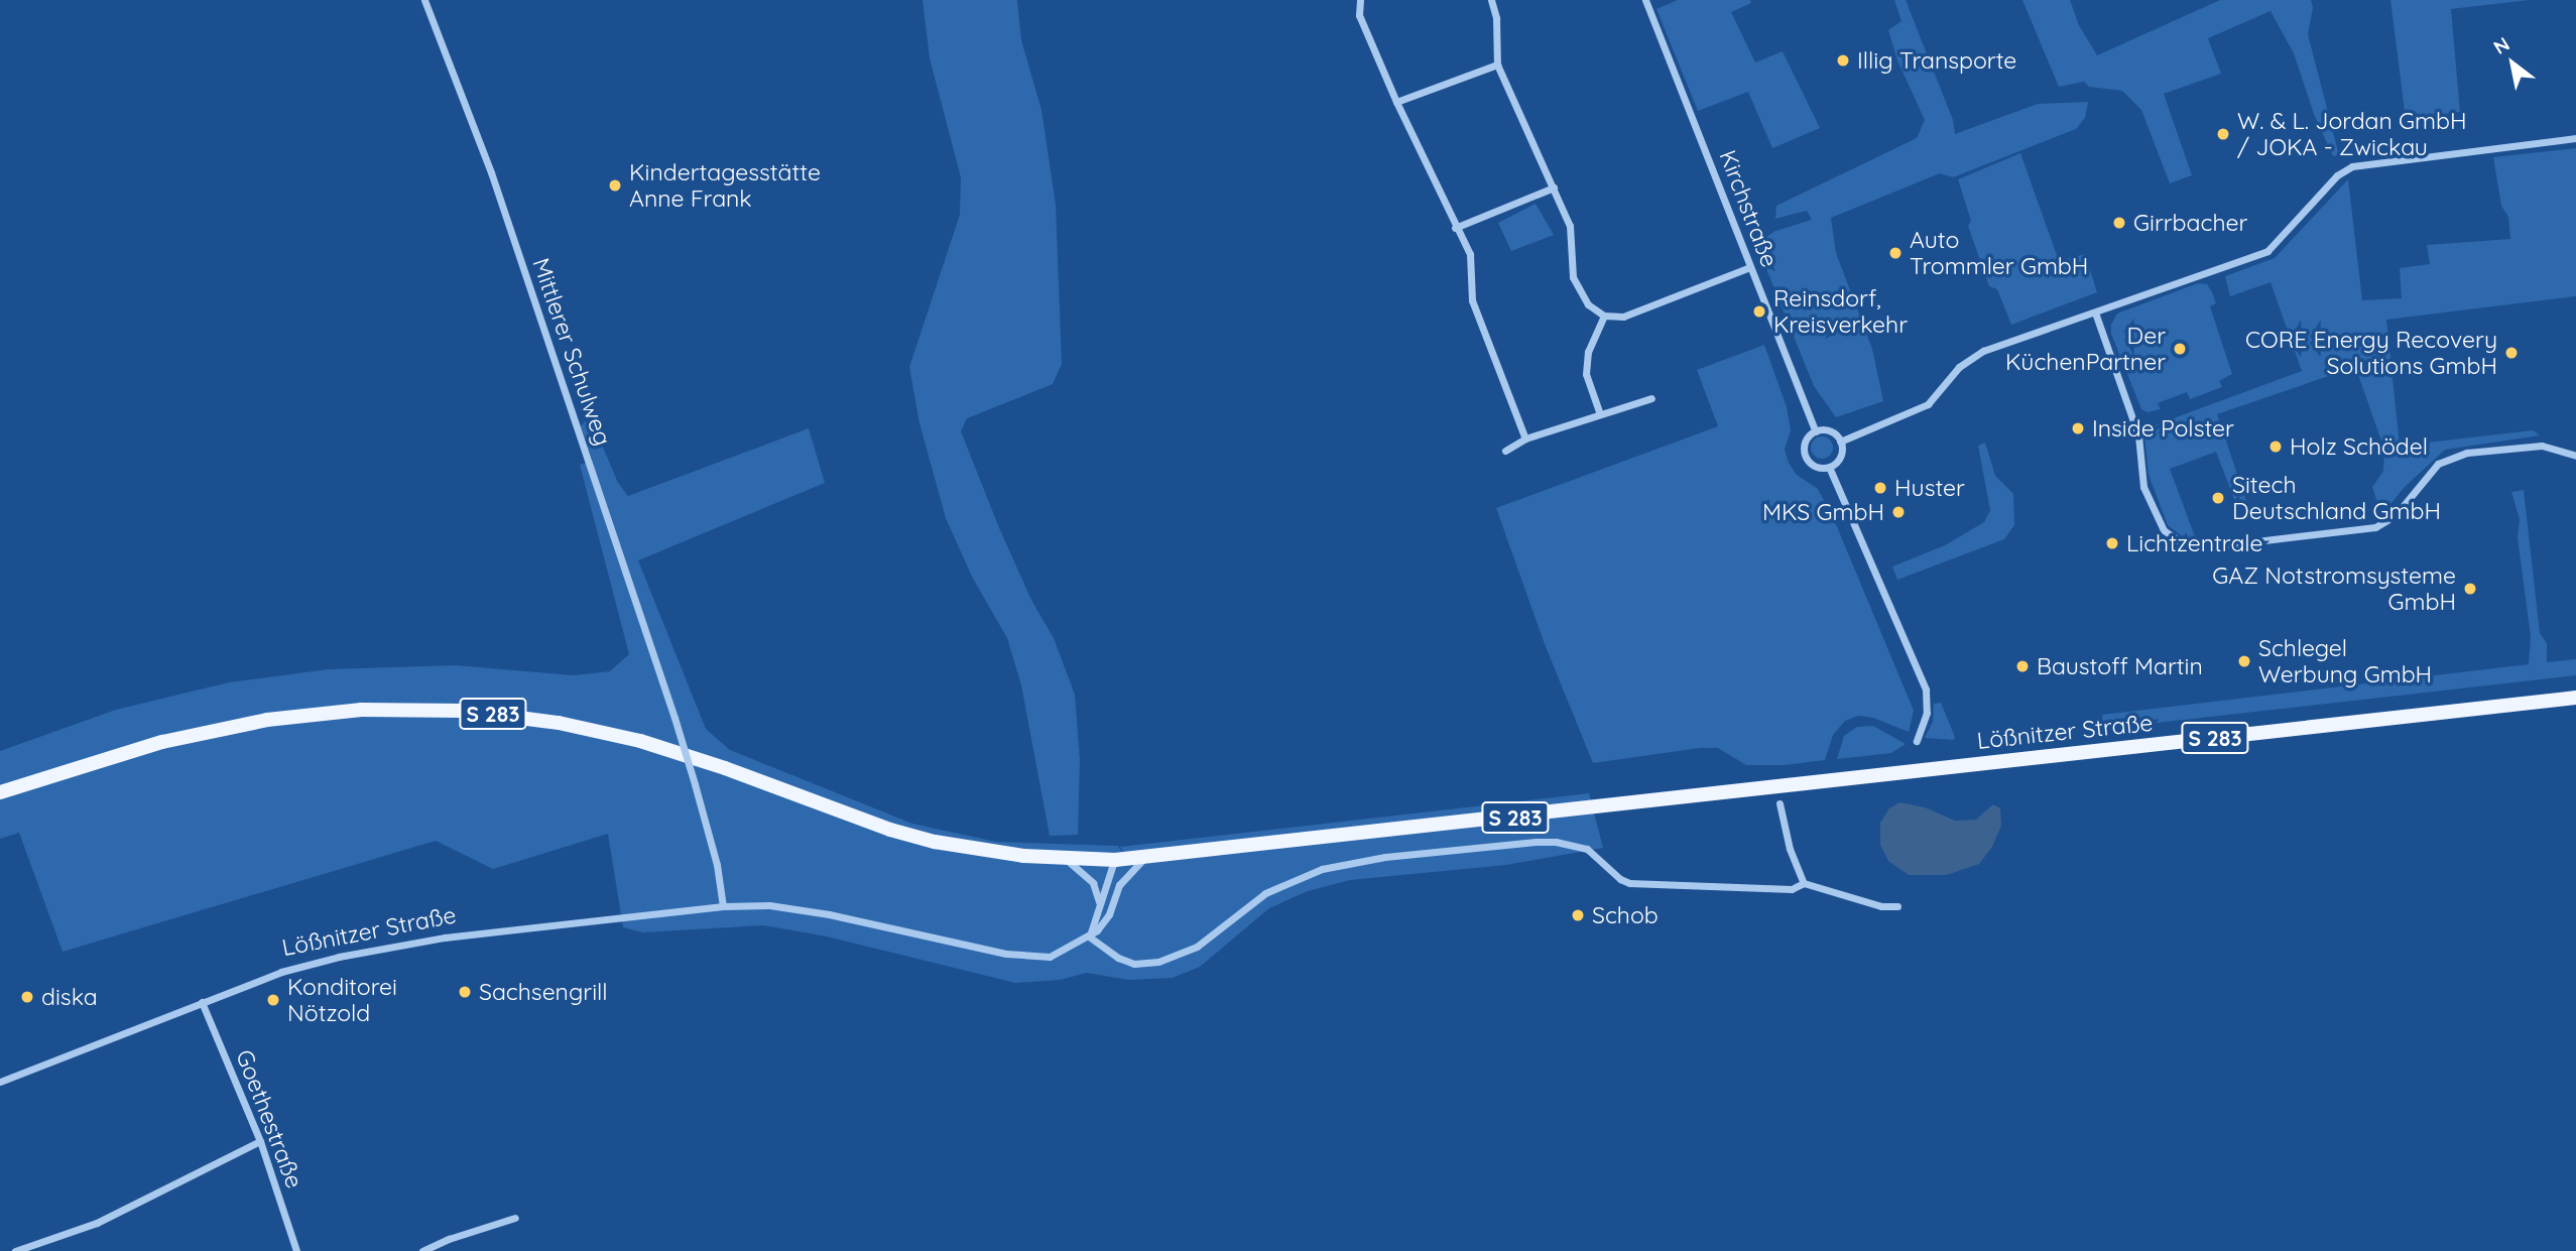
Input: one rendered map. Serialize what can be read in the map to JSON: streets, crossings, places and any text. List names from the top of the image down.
{
  "streets": {
    "main road": ["S 283", "Lößnitzer Straße"],
    "street": ["Kirchstraße", "Mittlerer Schulweg", "Goethestraße"]
  },
  "crossings": [
    ["Mittlerer Schulweg", "Lößnitzer Straße"],
    ["S 283", "Lößnitzer Straße"],
    ["Lößnitzer Straße", "Goethestraße"]
  ],
  "places": [
    "Illig Transporte",
    "W. & L. Jordan GmbH / JOKA - Zwickau",
    "Kindertagesstätte Anne Frank",
    "Girrbacher",
    "Auto Trommler GmbH",
    "Reinsdorf, Kreisverkehr",
    "Der KüchenPartner",
    "CORE Energy Recovery Solutions GmbH",
    "Inside Polster",
    "Holz Schödel",
    "Huster",
    "Sitech Deutschland GmbH",
    "MKS GmbH",
    "Lichtzentrale",
    "GAZ Notstromsysteme GmbH",
    "Schlegel Werbung GmbH",
    "Baustoff Martin",
    "Schob",
    "Sachsengrill",
    "diska",
    "Konditorei Nötzold"
  ],
  "north": "top left"
}
